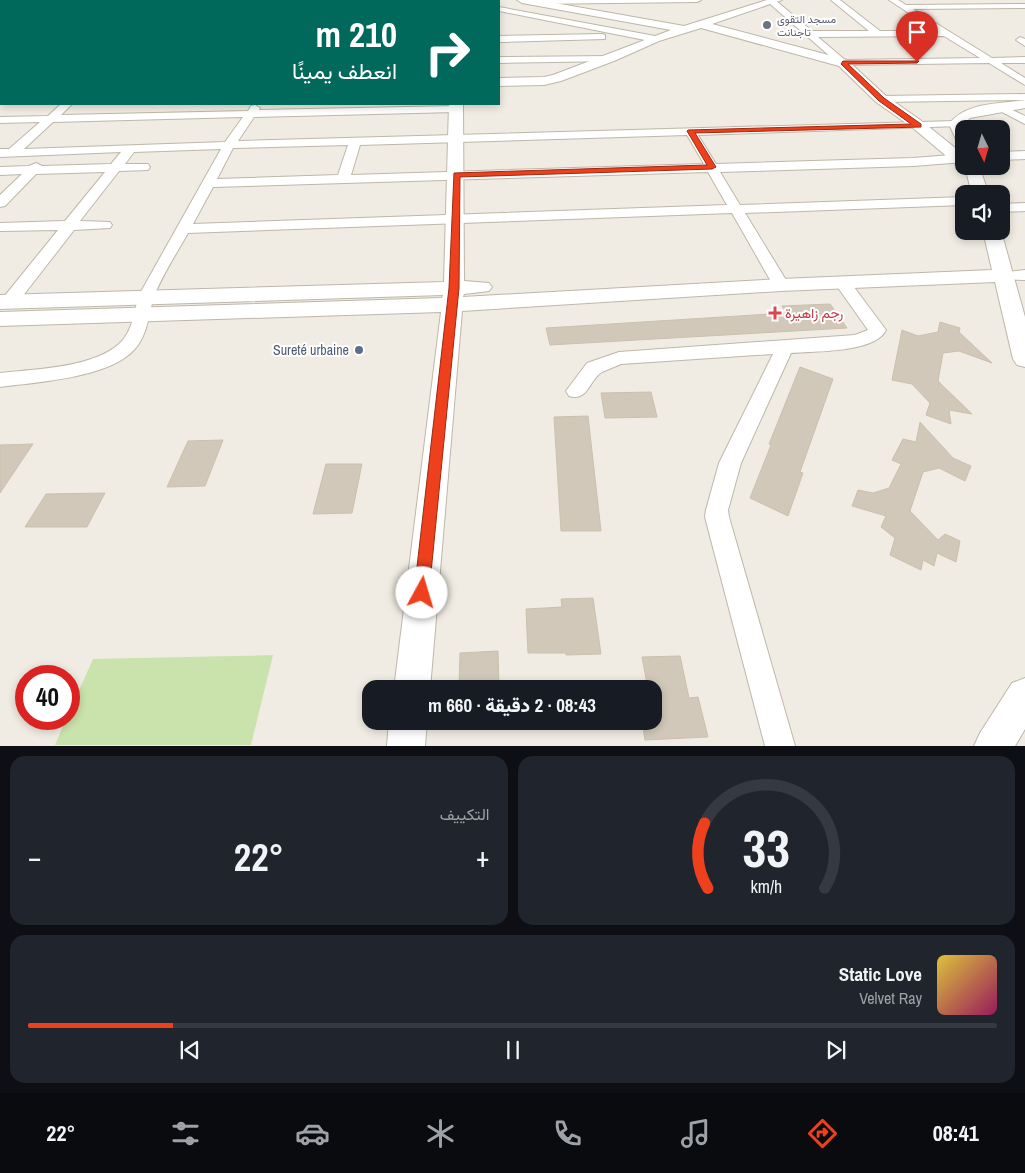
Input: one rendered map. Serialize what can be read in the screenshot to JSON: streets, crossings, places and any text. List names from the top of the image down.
{
  "places": {
    "other": ["مسجد التقوى تاجنانت", "Sureté urbaine"],
    "health": ["رجم زاهيرة"]
  },
  "north": "bottom",
  "page": {
    "turn": ["210 m", "انعطف يمينًا"],
    "limit": "40",
    "trip": "08:43 · 2 دقيقة · 660 m",
    "tile": "التكييف",
    "heat": ["−", "22°", "+"],
    "song": ["Static Love", "Velvet Ray"],
    "tabs": ["08:41", "22°"],
    "gauge": ["33", "km/h"]
  }
}
